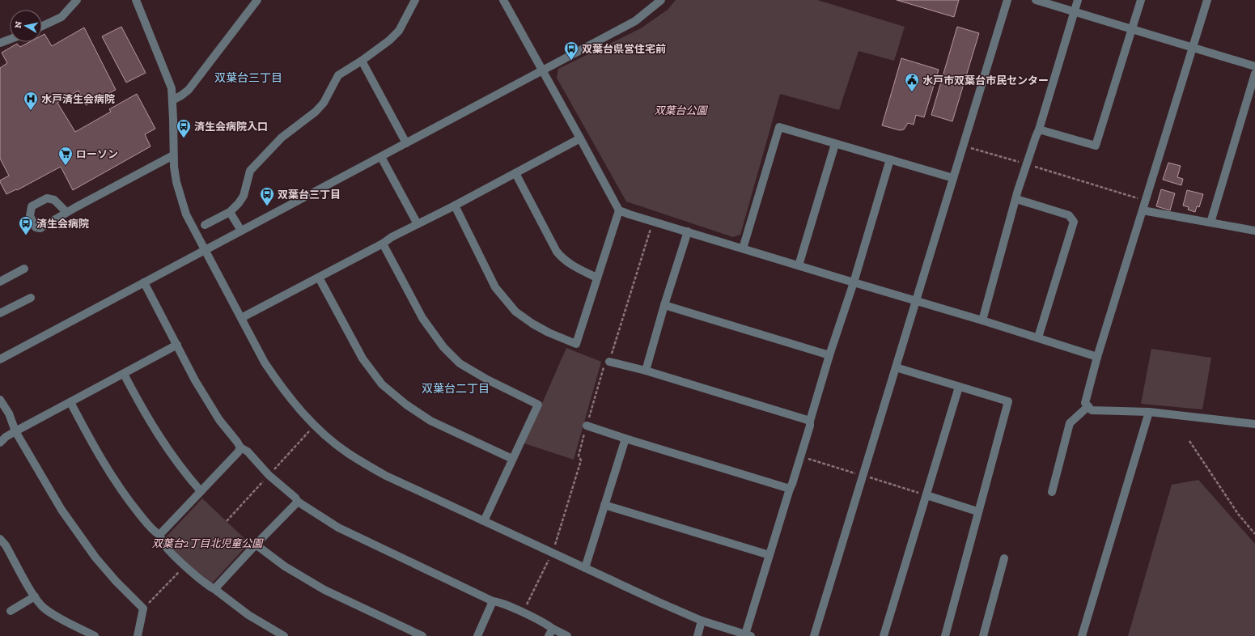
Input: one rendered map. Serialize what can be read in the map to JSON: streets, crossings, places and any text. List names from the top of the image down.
{
  "districts": ["双葉台三丁目", "双葉台二丁目"],
  "parks": ["双葉台公園", "双葉台2丁目北児童公園"],
  "places": {
    "bus stop": [
      "双葉台県営住宅前",
      "済生会病院入口",
      "双葉台三丁目",
      "済生会病院"
    ],
    "public building": ["水戸市双葉台市民センター"],
    "hospital": ["水戸済生会病院"],
    "supermarket": ["ローソン"]
  },
  "north": "left"
}
